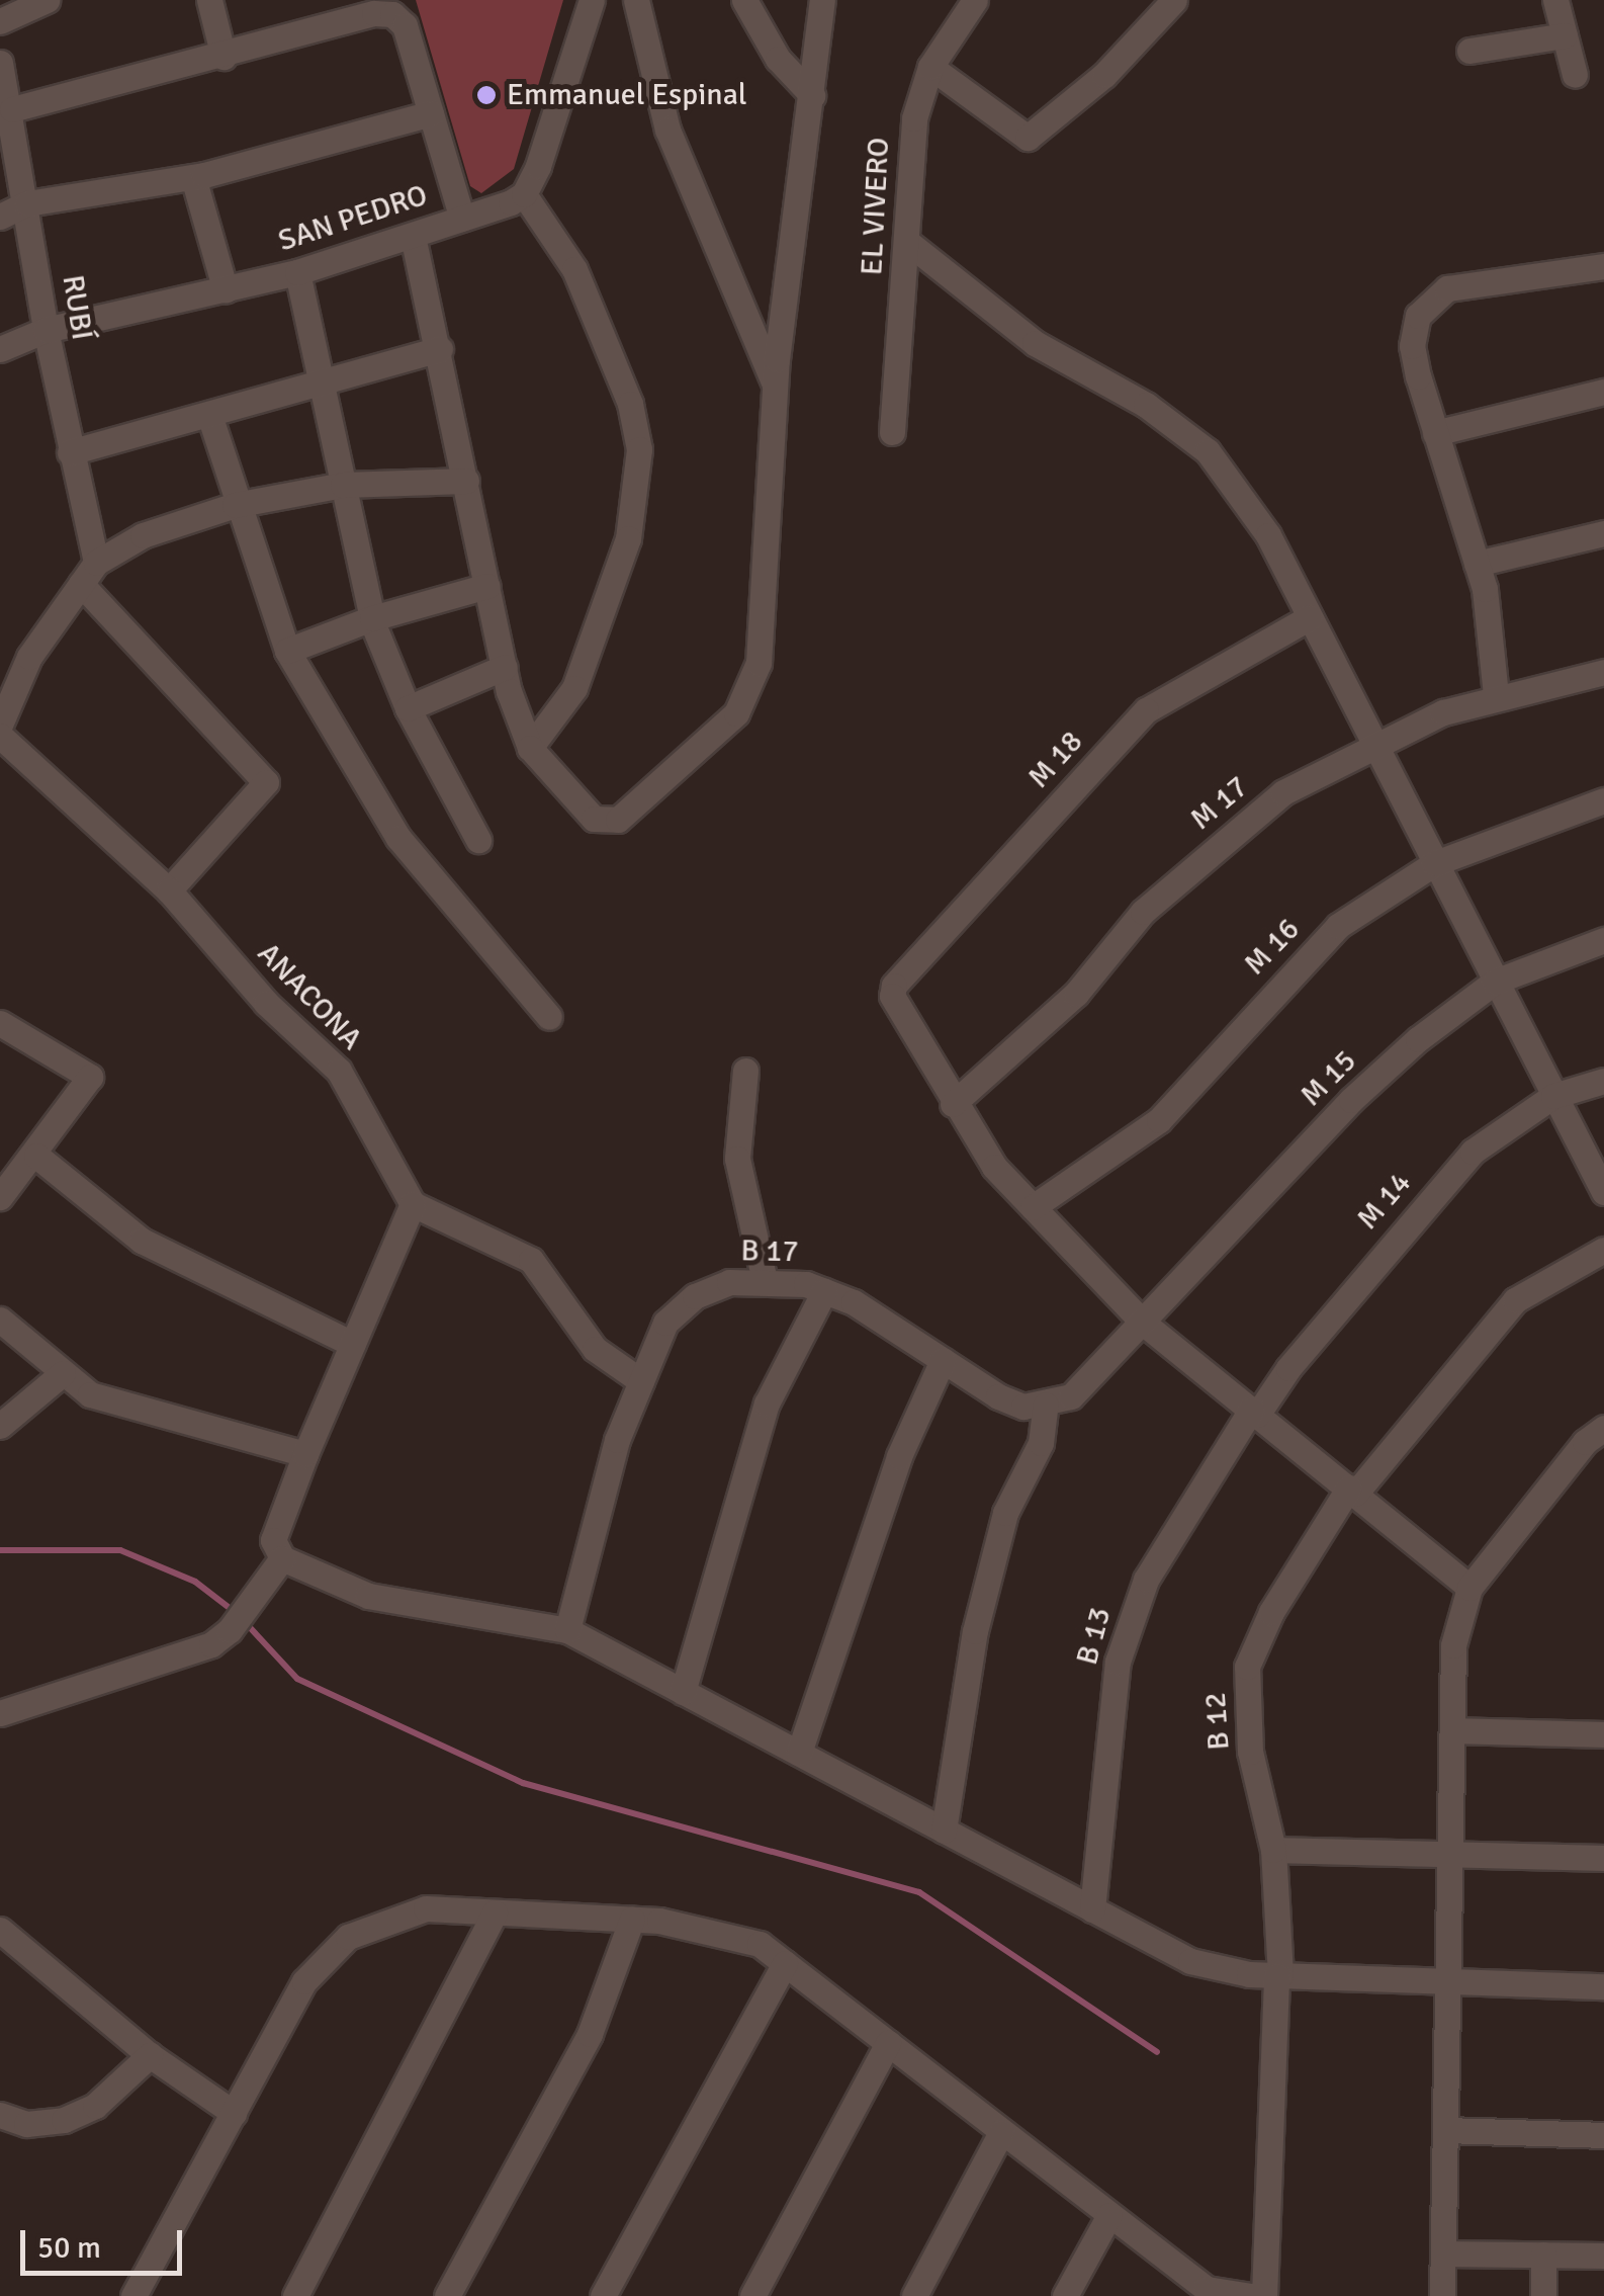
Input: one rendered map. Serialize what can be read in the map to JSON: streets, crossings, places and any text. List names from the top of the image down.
{
  "streets": {
    "street": [
      "EL VIVERO",
      "SAN PEDRO",
      "RUBÍ",
      "M 18",
      "M 17",
      "M 16",
      "ANACONA",
      "M 15",
      "M 14",
      "B 17",
      "B 13",
      "B 12"
    ]
  },
  "crossings": [
    ["SAN PEDRO", "RUBÍ"],
    ["M 18", "M 17"],
    ["M 14", "B 13"]
  ],
  "places": ["Emmanuel Espinal"],
  "scale_bar": "50 m"
}
